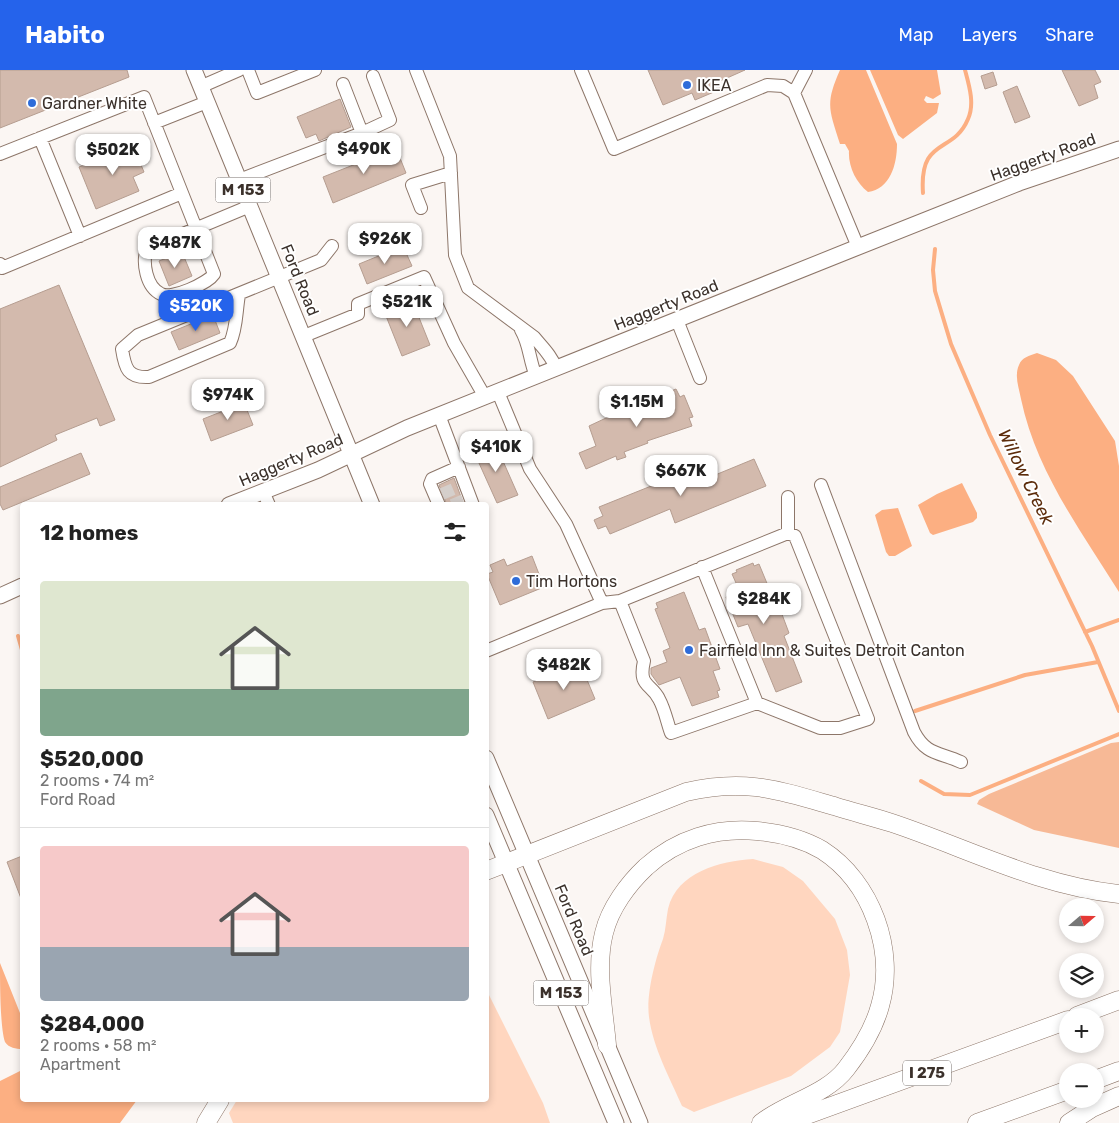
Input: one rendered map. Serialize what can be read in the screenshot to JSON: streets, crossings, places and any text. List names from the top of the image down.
{
  "streets": {
    "highway": ["I 275"],
    "main road": ["Haggerty Road", "M 153", "Ford Road"]
  },
  "crossings": [
    ["Haggerty Road", "Ford Road"]
  ],
  "water": ["Willow Creek"],
  "places": [
    "IKEA",
    "Gardner White",
    "Tim Hortons",
    "Fairfield Inn & Suites Detroit Canton"
  ],
  "north": "right",
  "page": {
    "header": "Habito",
    "nav": ["Map", "Layers", "Share"],
    "price": [
      "$490K",
      "$502K",
      "$926K",
      "$487K",
      "$521K",
      "$520K",
      "$974K",
      "$1.15M",
      "$410K",
      "$667K",
      "$284K",
      "$482K"
    ],
    "heading": "12 homes",
    "list": [
      {
        "name": "$520,000",
        "note": "2 rooms · 74 m² · Ford Road"
      },
      {
        "name": "$284,000",
        "note": "2 rooms · 58 m² · Apartment"
      }
    ],
    "map_buttons": ["+", "−"]
  }
}
